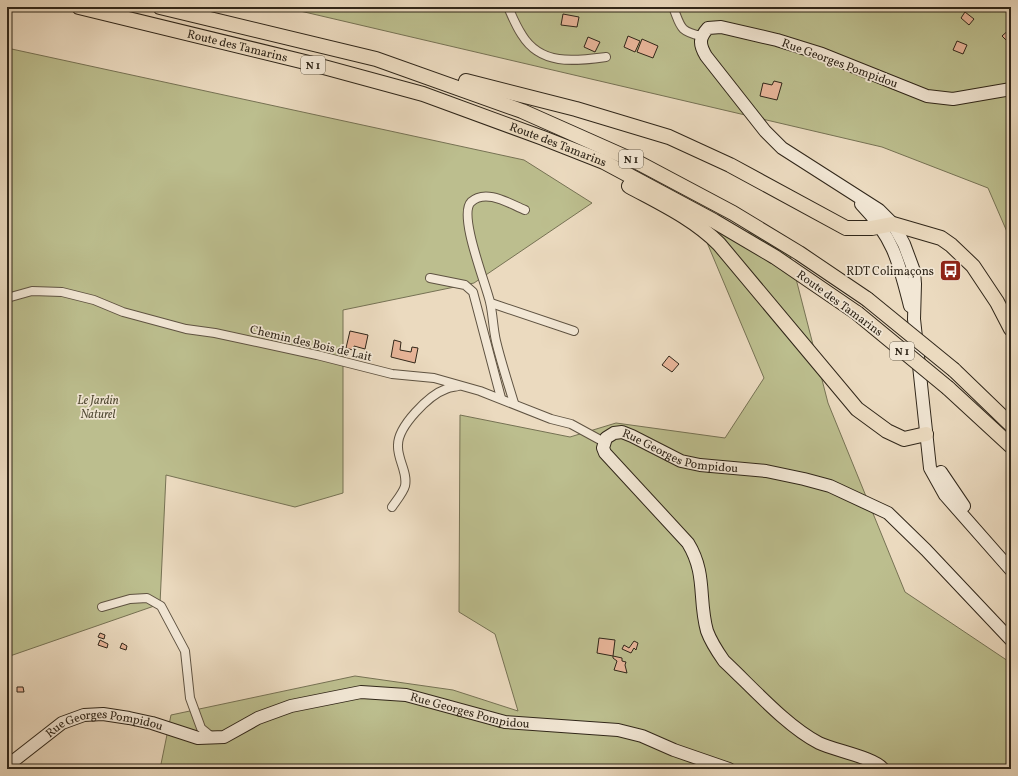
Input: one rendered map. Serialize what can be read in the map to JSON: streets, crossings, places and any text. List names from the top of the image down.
{
  "streets": {
    "highway": ["Route des Tamarins", "N 1"],
    "main road": ["Rue Georges Pompidou"],
    "street": ["Chemin des Bois de Lait"]
  },
  "crossings": [
    ["Rue Georges Pompidou", "Chemin des Bois de Lait"]
  ],
  "parks": ["Le Jardin Naturel"],
  "places": {
    "bus stop": ["RDT Colimaçons"]
  }
}
